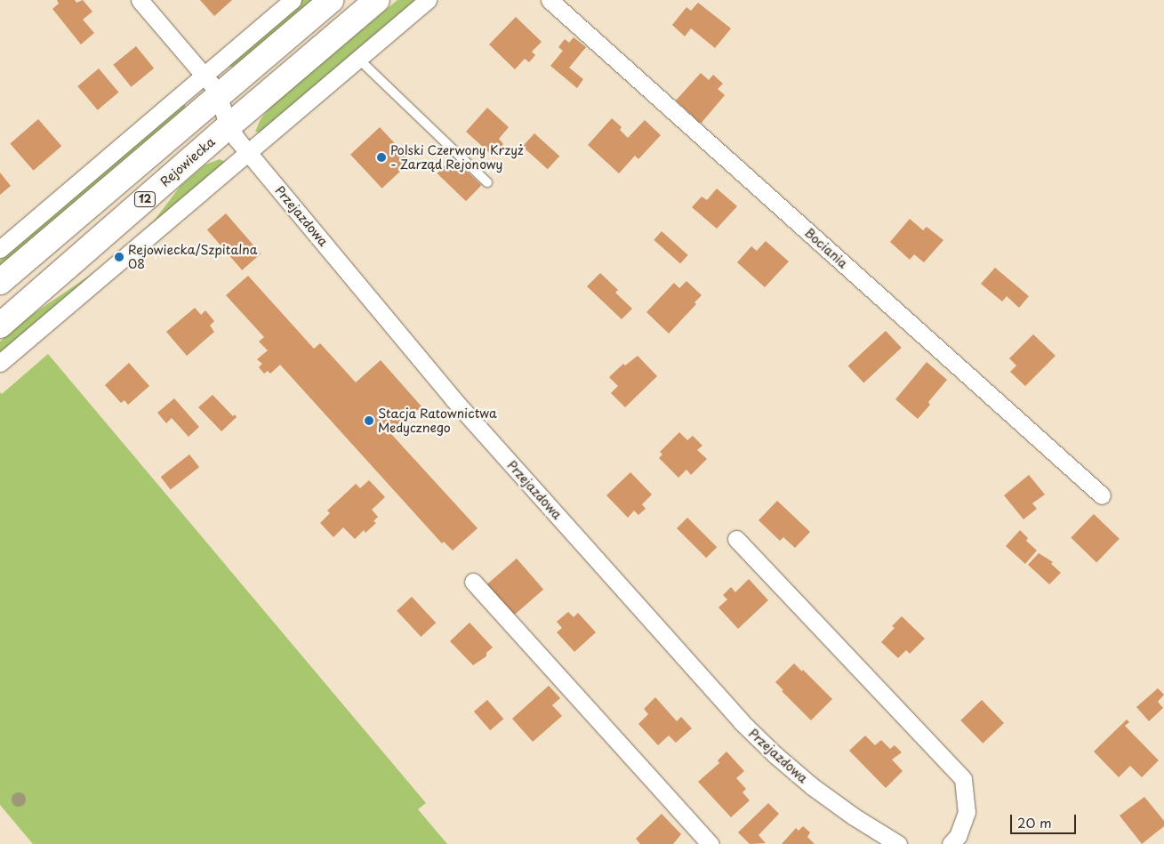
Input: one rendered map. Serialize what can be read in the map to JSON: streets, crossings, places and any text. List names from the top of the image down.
{
  "streets": {
    "highway": ["Rejowiecka", "12"],
    "street": ["Przejazdowa", "Bociania"]
  },
  "crossings": [
    ["Rejowiecka", "Przejazdowa"],
    ["12", "Przejazdowa"]
  ],
  "places": ["Polski Czerwony Krzyż - Zarząd Rejonowy", "Rejowiecka/Szpitalna 08", "Stacja Ratownictwa Medycznego"],
  "scale_bar": "20 m"
}
